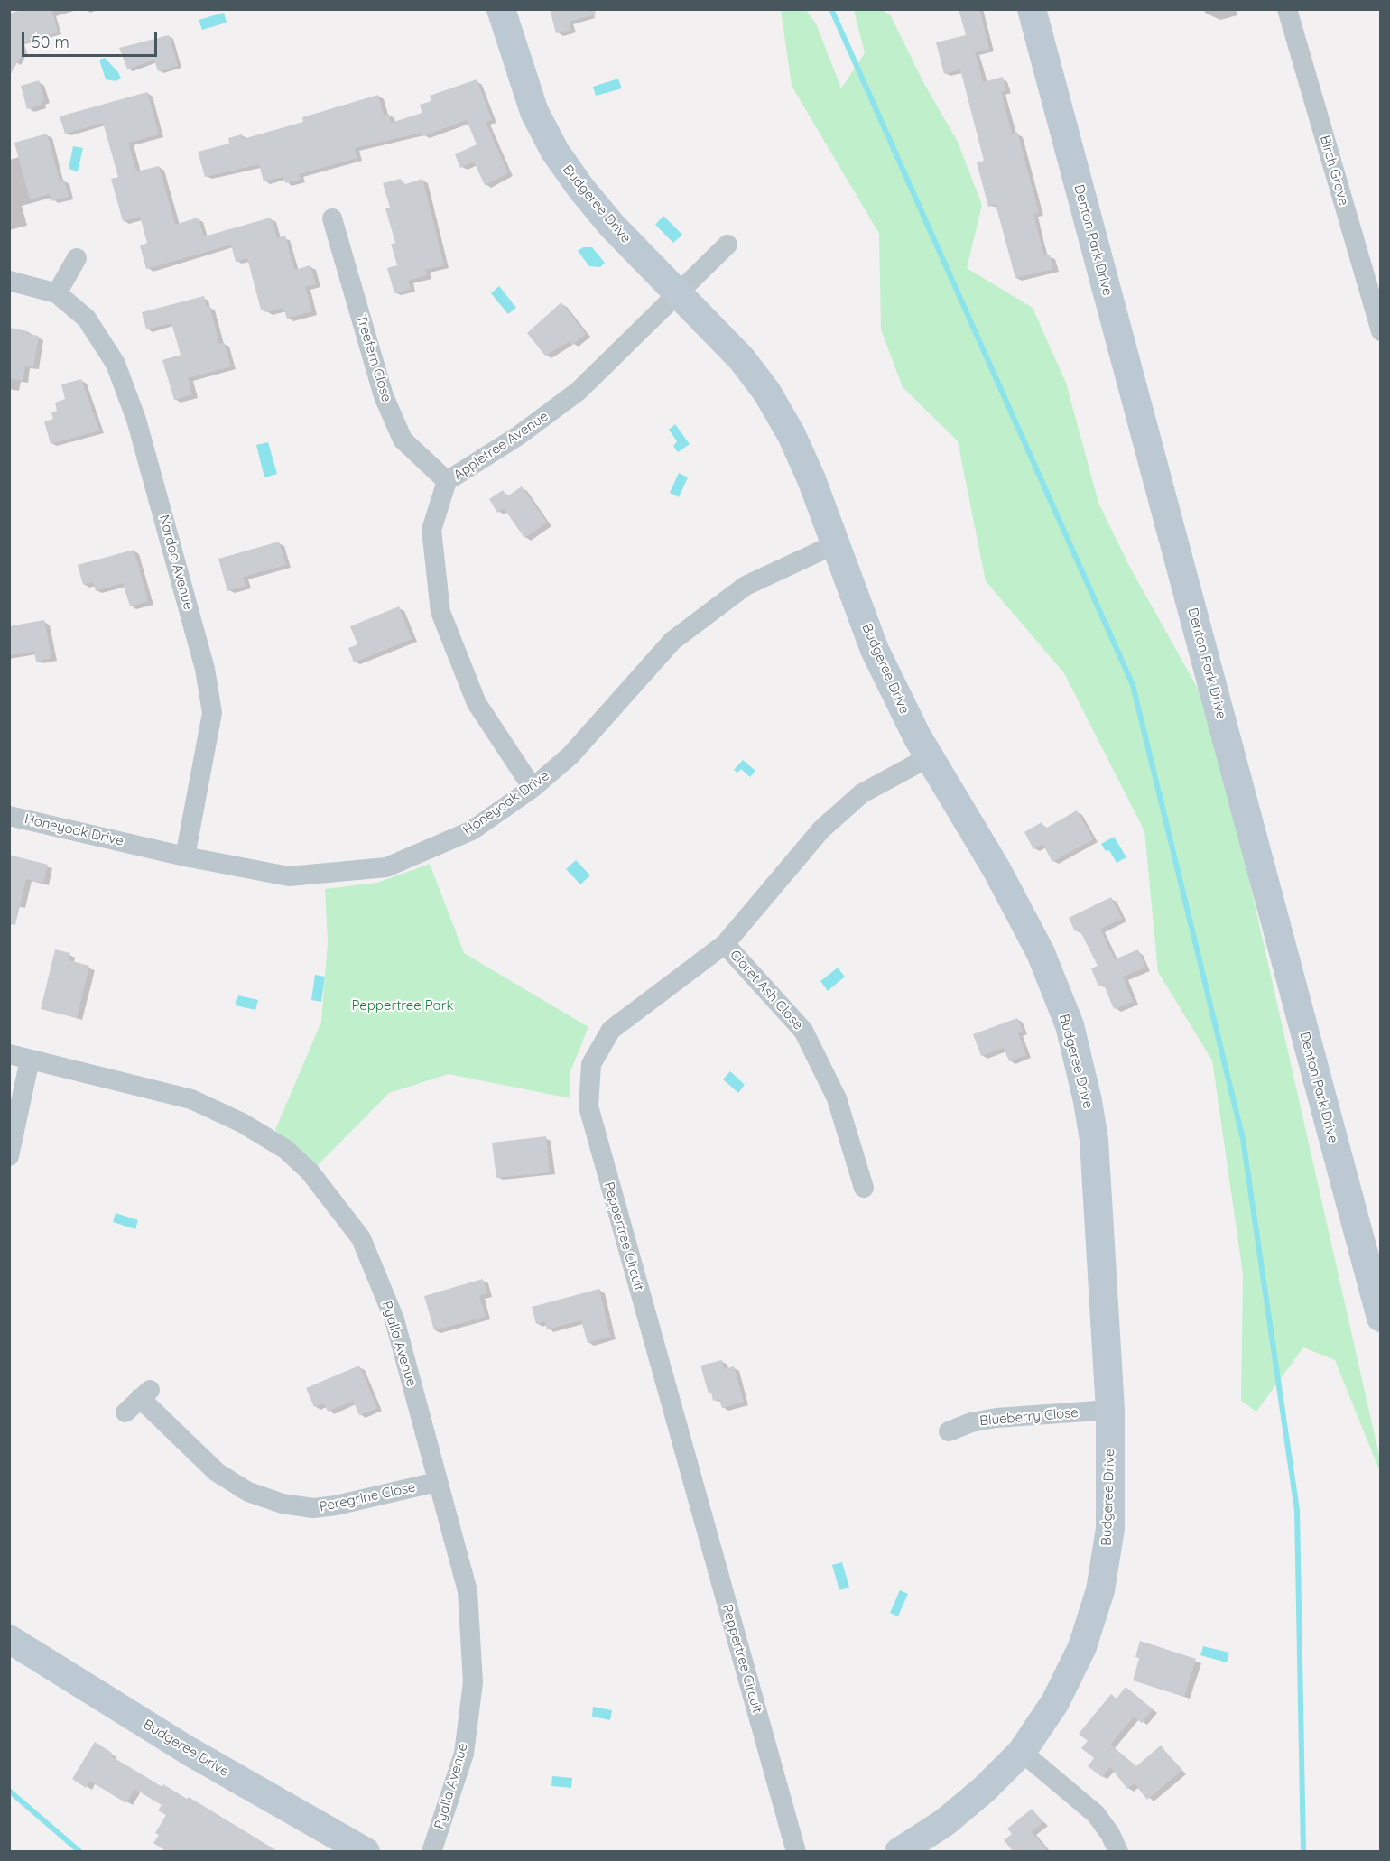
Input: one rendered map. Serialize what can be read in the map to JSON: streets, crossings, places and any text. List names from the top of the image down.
{
  "streets": {
    "street": [
      "Birch Grove",
      "Budgeree Drive",
      "Denton Park Drive",
      "Treefern Close",
      "Appletree Avenue",
      "Nardoo Avenue",
      "Honeyoak Drive",
      "Claret Ash Close",
      "Peppertree Circuit",
      "Pyalla Avenue",
      "Blueberry Close",
      "Peregrine Close"
    ]
  },
  "crossings": [
    ["Budgeree Drive", "Appletree Avenue"],
    ["Budgeree Drive", "Honeyoak Drive"],
    ["Budgeree Drive", "Peppertree Circuit"],
    ["Budgeree Drive", "Blueberry Close"],
    ["Treefern Close", "Appletree Avenue"],
    ["Appletree Avenue", "Honeyoak Drive"],
    ["Nardoo Avenue", "Honeyoak Drive"],
    ["Claret Ash Close", "Peppertree Circuit"],
    ["Pyalla Avenue", "Peregrine Close"]
  ],
  "parks": ["Peppertree Park"],
  "scale_bar": "50 m"
}
